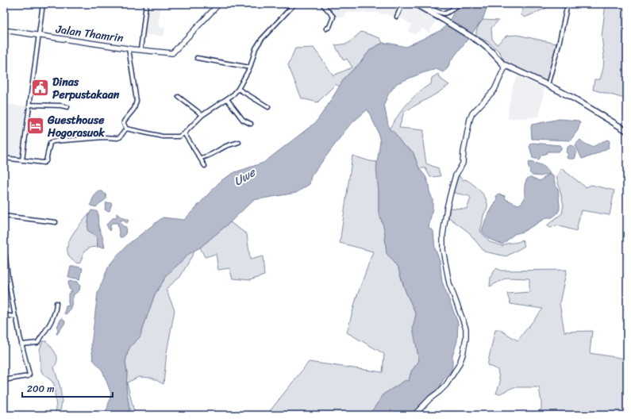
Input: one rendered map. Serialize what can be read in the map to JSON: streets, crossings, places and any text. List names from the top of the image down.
{
  "streets": {
    "street": ["Jalan Thamrin"]
  },
  "water": ["Uwe"],
  "places": {
    "public building": ["Dinas Perpustakaan"],
    "hotel": ["Guesthouse Hogorasuok"]
  },
  "scale_bar": "200 m"
}
